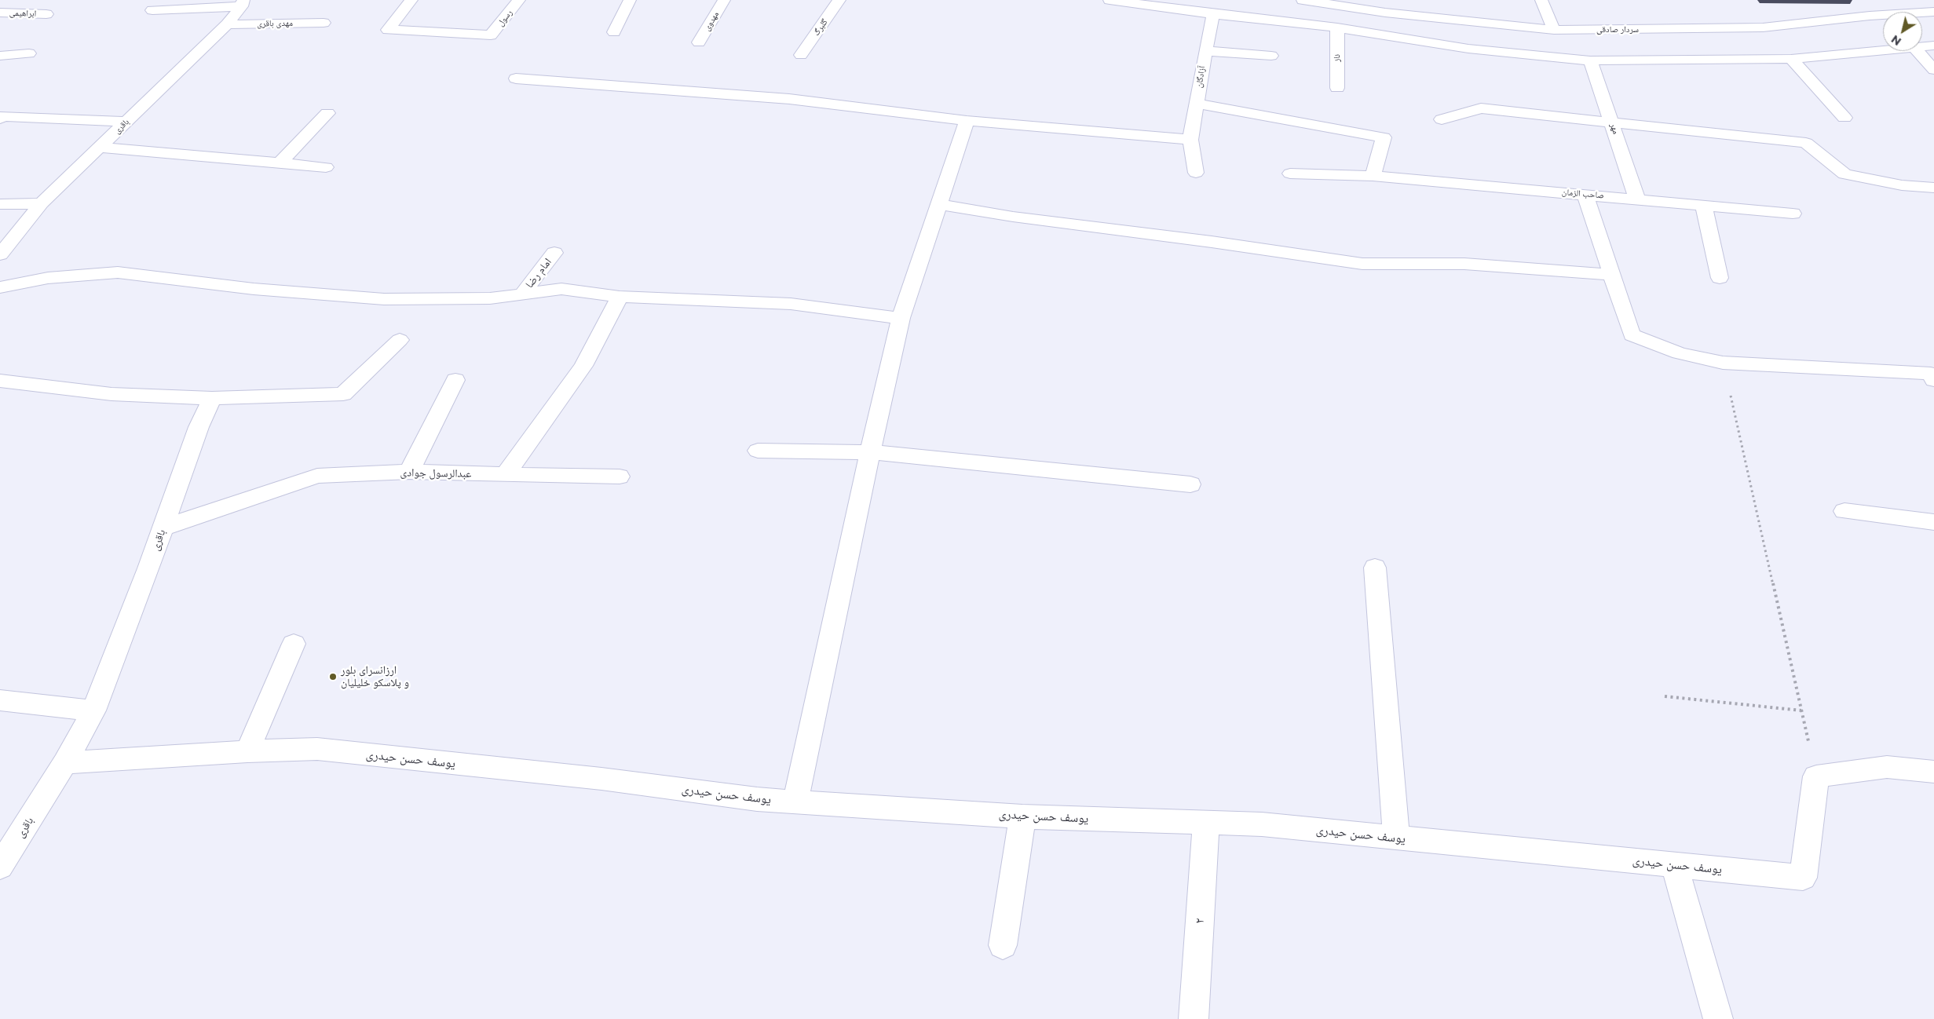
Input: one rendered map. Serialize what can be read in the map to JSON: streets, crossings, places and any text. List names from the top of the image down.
{
  "streets": {
    "street": [
      "ابراهیمی",
      "رسول",
      "مهدوی",
      "مهدی باقری",
      "گلبرگ",
      "سردار صادقی",
      "ناز",
      "آزادگان",
      "باقری",
      "مهر",
      "صاحب الزمان",
      "امام رضا",
      "عبدالرسول جوادی",
      "یوسف حسن حیدری",
      "۲"
    ]
  },
  "crossings": [
    ["مهدی باقری", "باقری"],
    ["باقری", "عبدالرسول جوادی"],
    ["باقری", "یوسف حسن حیدری"],
    ["مهر", "صاحب الزمان"],
    ["یوسف حسن حیدری", "۲"]
  ],
  "places": ["ارزانسرای بلور و پلاسکو خلیلیان"],
  "north": "bottom left"
}
